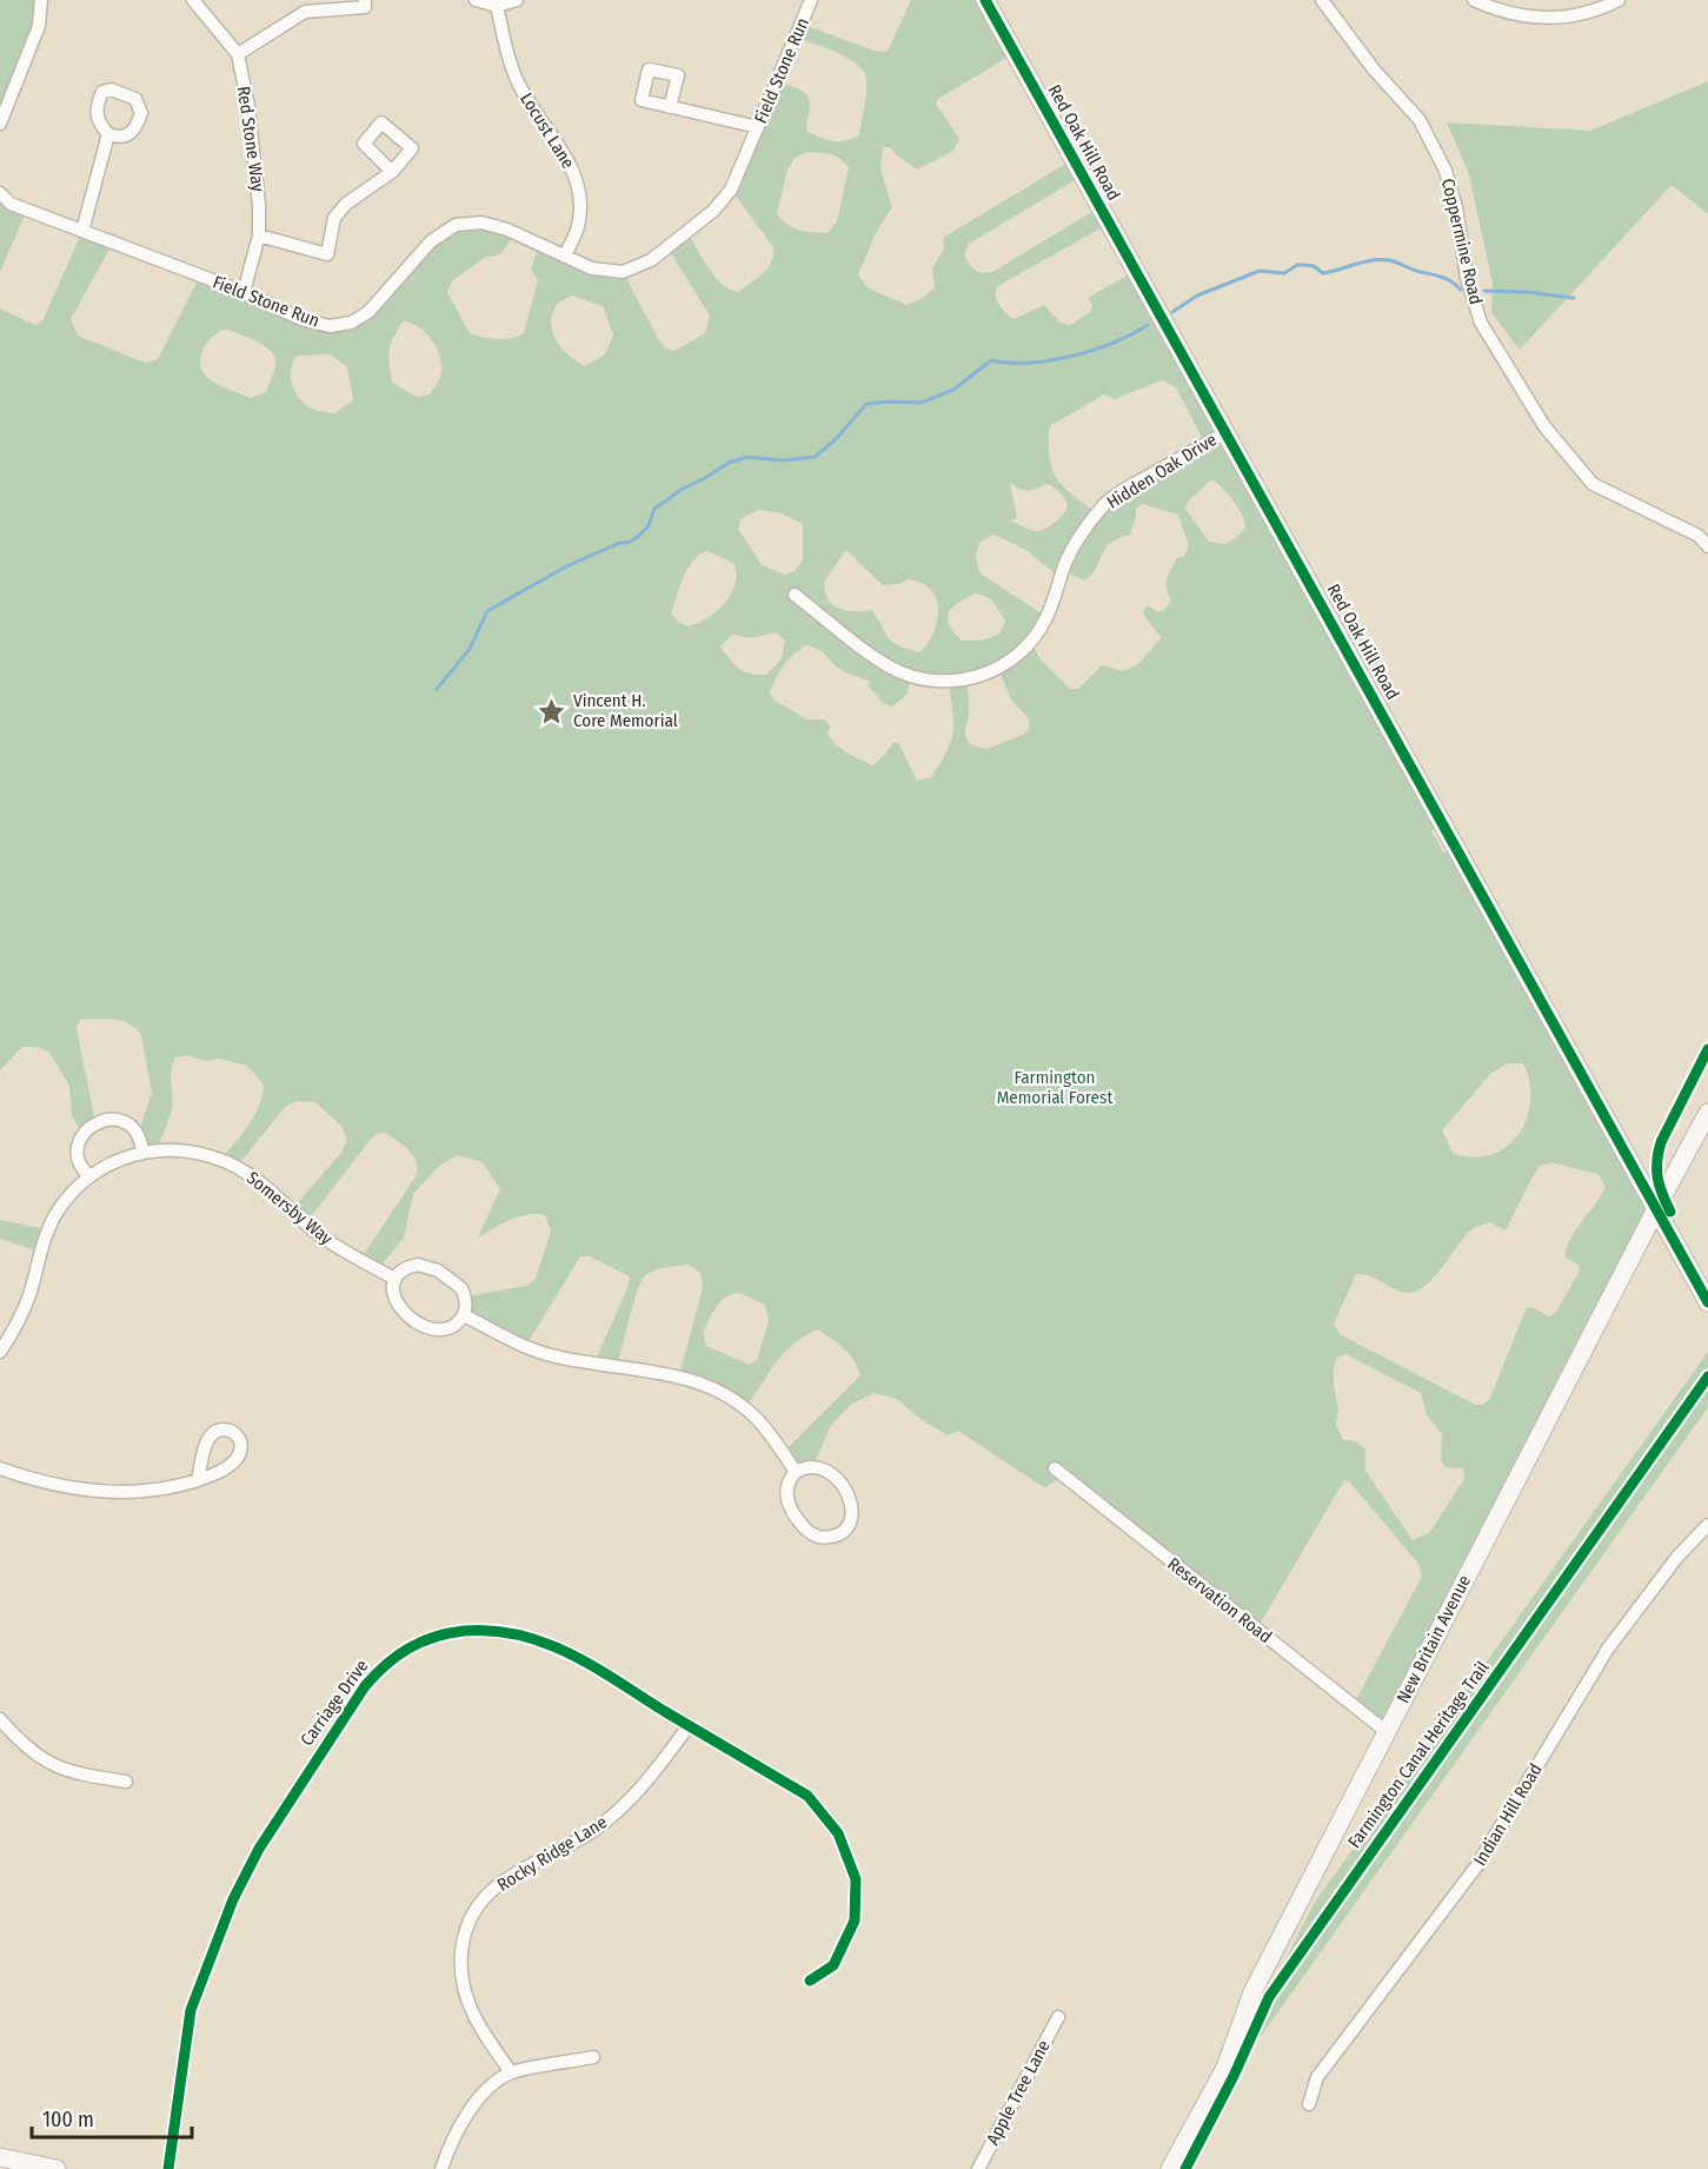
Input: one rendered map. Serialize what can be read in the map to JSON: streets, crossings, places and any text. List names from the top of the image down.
{
  "streets": {
    "street": [
      "Field Stone Run",
      "Locust Lane",
      "Red Stone Way",
      "Red Oak Hill Road",
      "Coppermine Road",
      "Hidden Oak Drive",
      "Somersby Way",
      "Reservation Road",
      "New Britain Avenue",
      "Carriage Drive",
      "Indian Hill Road",
      "Rocky Ridge Lane",
      "Apple Tree Lane"
    ],
    "cycle path": ["Farmington Canal Heritage Trail"]
  },
  "crossings": [
    ["Field Stone Run", "Locust Lane"],
    ["Field Stone Run", "Red Stone Way"],
    ["Red Oak Hill Road", "Hidden Oak Drive"],
    ["Red Oak Hill Road", "New Britain Avenue"],
    ["Reservation Road", "New Britain Avenue"],
    ["Carriage Drive", "Rocky Ridge Lane"]
  ],
  "parks": ["Farmington Memorial Forest"],
  "places": {
    "place": ["Vincent H. Core Memorial"]
  },
  "scale_bar": "100 m"
}
